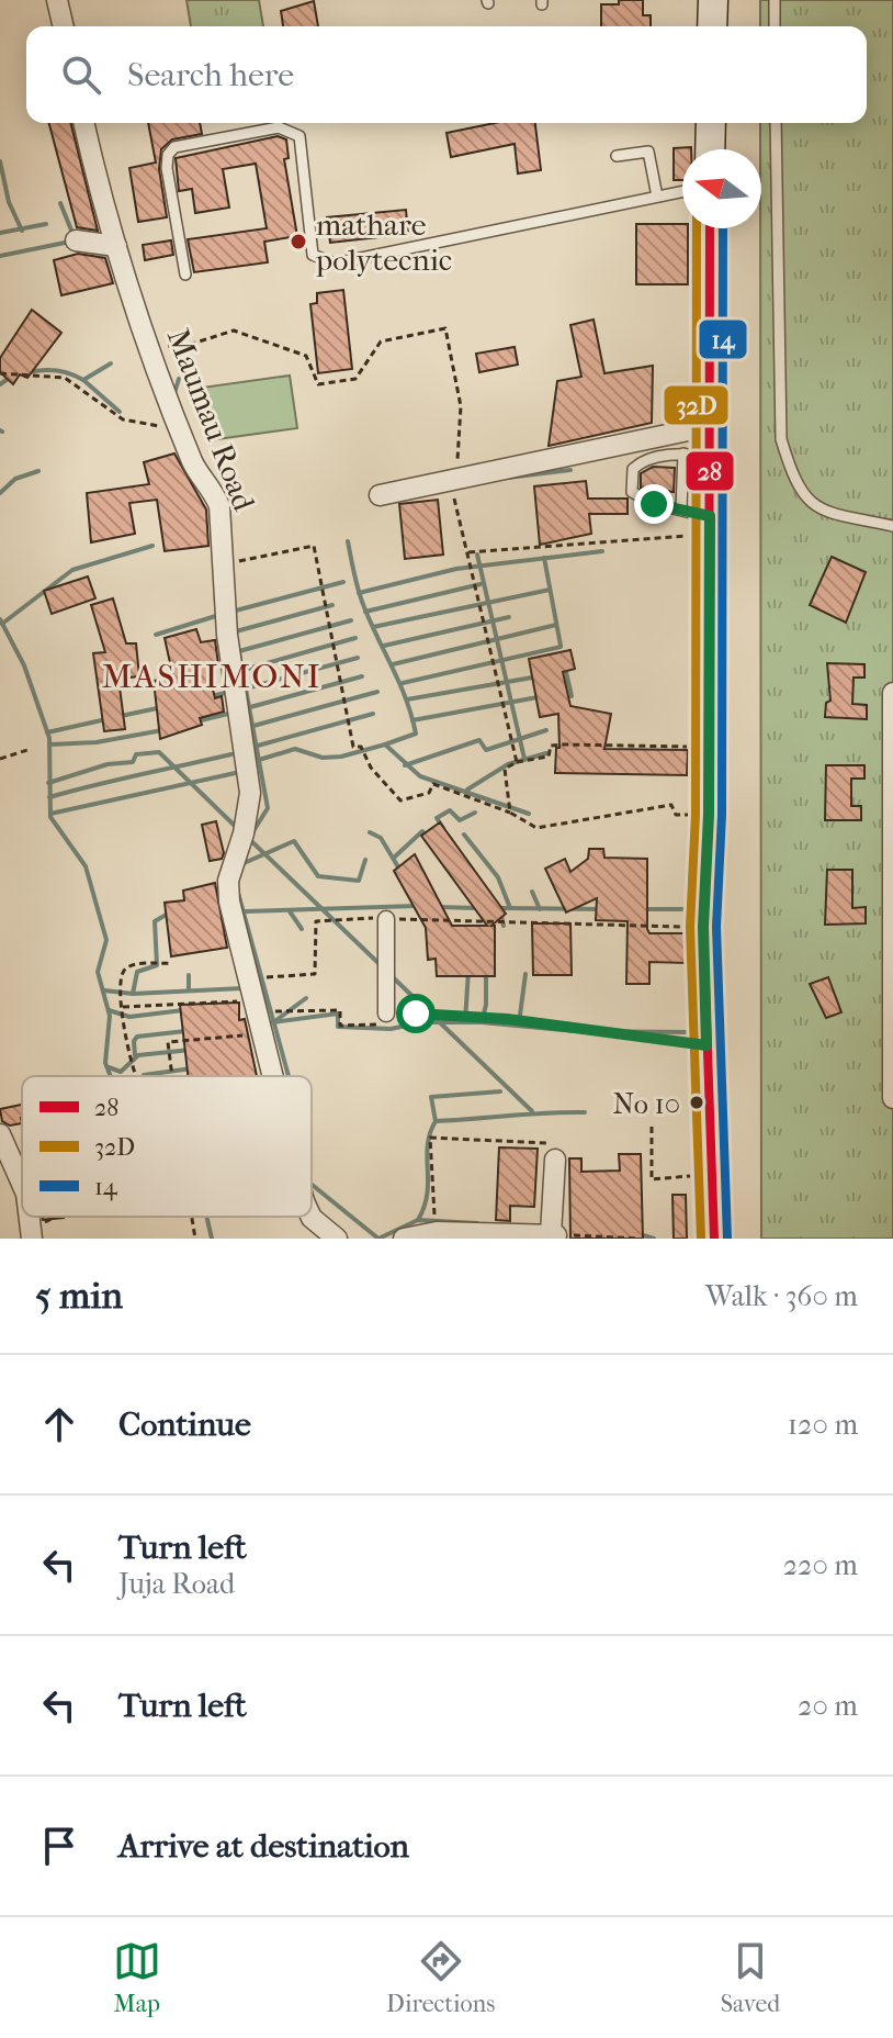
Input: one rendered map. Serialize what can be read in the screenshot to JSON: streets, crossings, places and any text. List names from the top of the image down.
{
  "streets": {
    "street": ["Maumau Road"]
  },
  "districts": ["MASHIMONI"],
  "places": ["mathare polytecnic", "No 10"],
  "lines": ["transit line 28", "transit line 32D", "transit line 14"],
  "legend": ["28", "32D", "14"],
  "north": "left",
  "page": {
    "search": "Search here",
    "heading": ["5 min", "Walk · 360 m"],
    "list": [
      ["Continue", "120 m"],
      ["Turn left", "Juja Road", "220 m"],
      ["Turn left", "20 m"],
      "Arrive at destination"
    ],
    "nav": ["Map", "Directions", "Saved"]
  }
}
